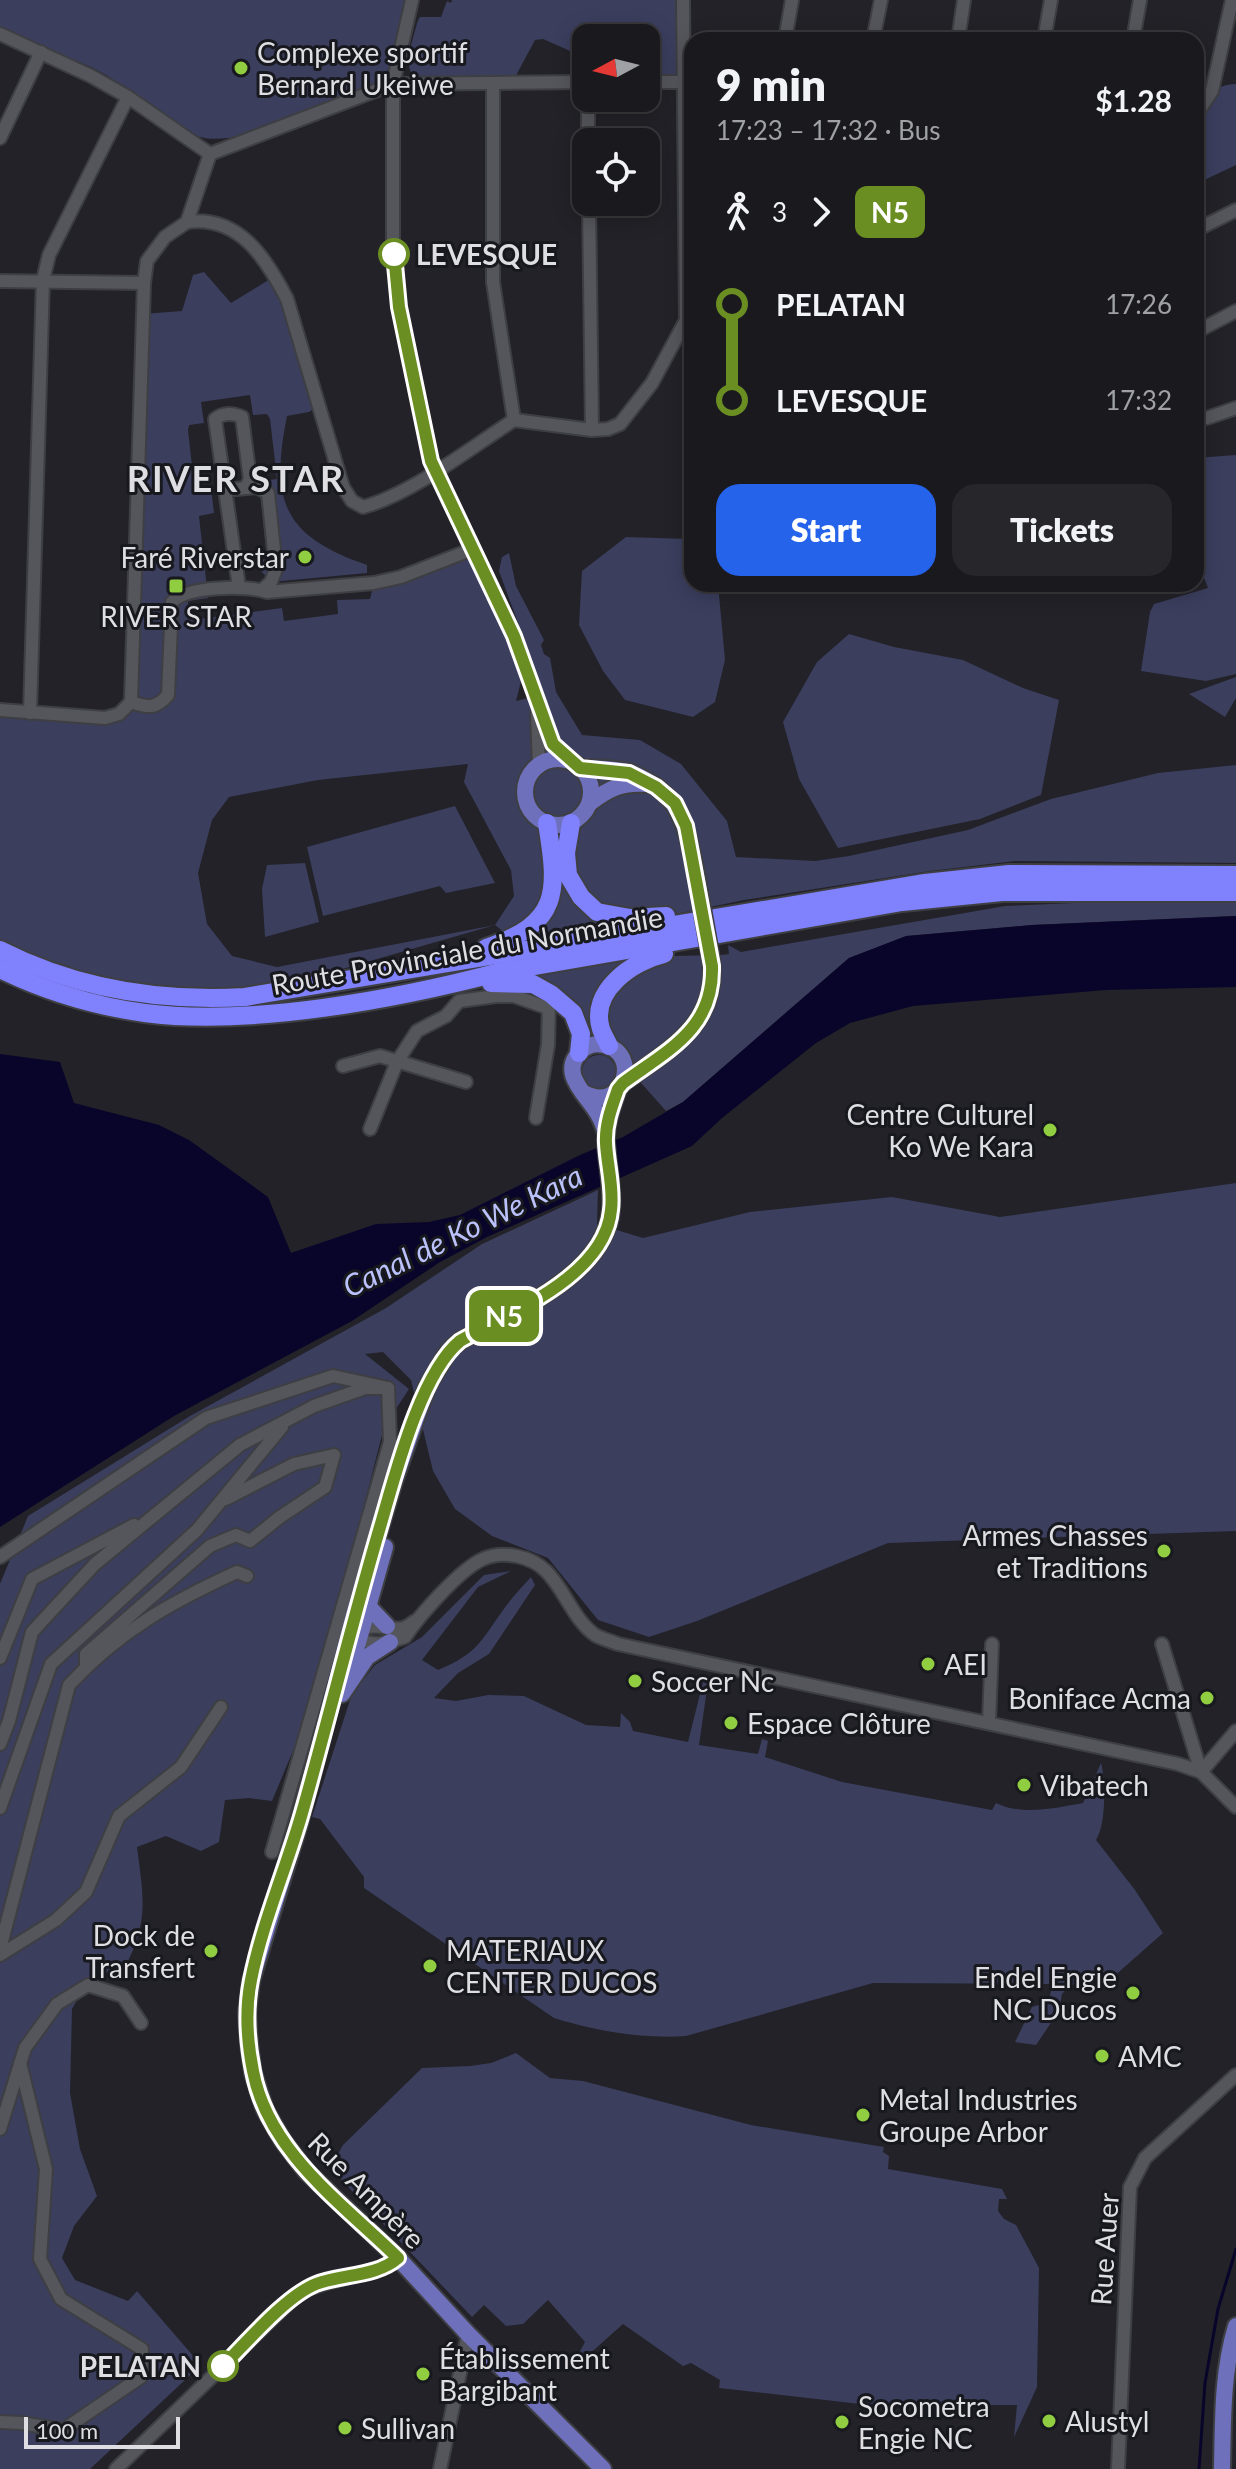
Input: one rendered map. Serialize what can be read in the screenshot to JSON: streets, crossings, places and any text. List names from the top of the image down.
{
  "streets": {
    "highway": ["Route Provinciale du Normandie"],
    "main road": ["Rue Ampère"],
    "street": ["Rue Auer"]
  },
  "districts": ["RIVER STAR"],
  "water": ["Canal de Ko We Kara"],
  "places": {
    "other": [
      "Complexe sportif Bernard Ukeiwe",
      "LEVESQUE",
      "Faré Riverstar",
      "Centre Culturel Ko We Kara",
      "Armes Chasses et Traditions",
      "AEI",
      "Soccer Nc",
      "Boniface Acma",
      "Espace Clôture",
      "Vibatech",
      "Dock de Transfert",
      "MATERIAUX CENTER DUCOS",
      "Endel Engie NC Ducos",
      "AMC",
      "Metal Industries Groupe Arbor",
      "PELATAN",
      "Établissement Bargibant",
      "Alustyl",
      "Socometra Engie NC",
      "Sullivan"
    ],
    "transit": ["RIVER STAR"]
  },
  "lines": ["bus line N5"],
  "scale_bar": "100 m",
  "north": "left",
  "page": {
    "on_map": "N5",
    "heading": ["9 min", "17:23 – 17:32 · Bus", "$1.28"],
    "legs": ["3", "N5"],
    "list": [
      {
        "name": "PELATAN",
        "value": "17:26"
      },
      {
        "name": "LEVESQUE",
        "value": "17:32"
      }
    ],
    "buttons": ["Start", "Tickets"],
    "scale": "100 m"
  }
}
